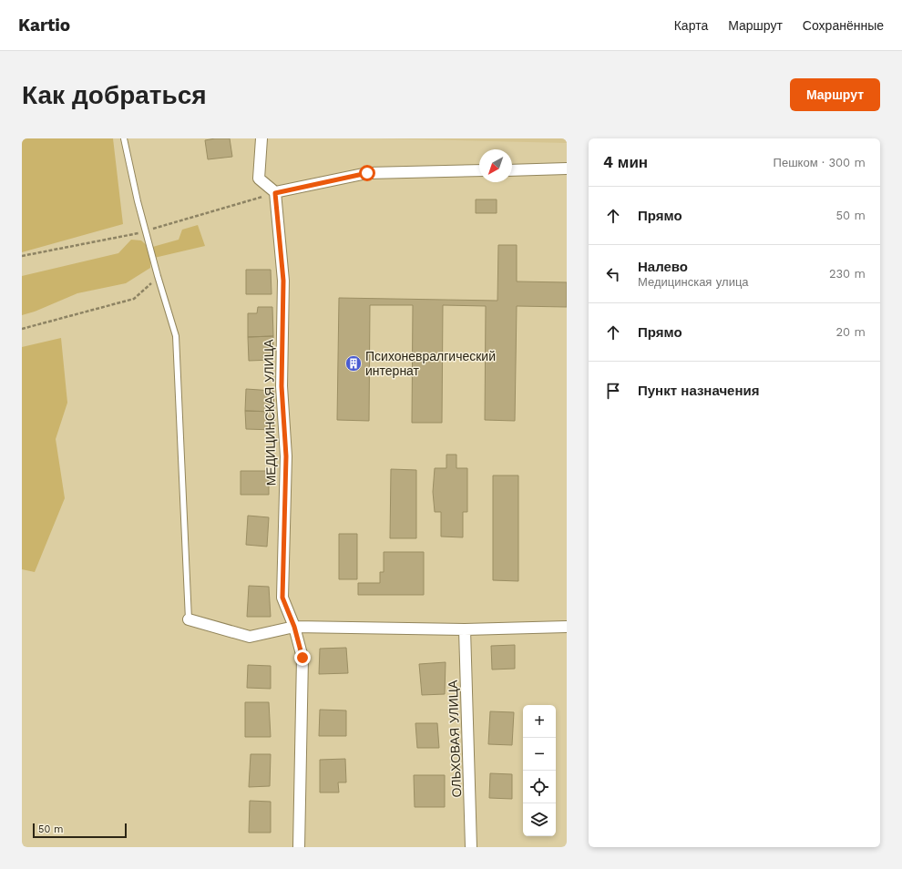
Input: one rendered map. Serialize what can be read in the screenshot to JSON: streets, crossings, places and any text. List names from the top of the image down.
{
  "streets": {
    "street": ["МЕДИЦИНСКАЯ УЛИЦА", "ОЛЬХОВАЯ УЛИЦА"]
  },
  "places": {
    "building": ["Психоневралгический интернат"]
  },
  "scale_bar": "50 m",
  "north": "bottom left",
  "page": {
    "header": "Kartio",
    "nav": ["Карта", "Маршрут", "Сохранённые"],
    "buttons": "Маршрут",
    "title": "Как добраться",
    "heading": ["4 мин", "Пешком · 300 m"],
    "list": [
      ["Прямо", "50 m"],
      ["Налево", "Медицинская улица", "230 m"],
      ["Прямо", "20 m"],
      "Пункт назначения"
    ],
    "map_buttons": ["+", "−"],
    "scale": "50 m"
  }
}
